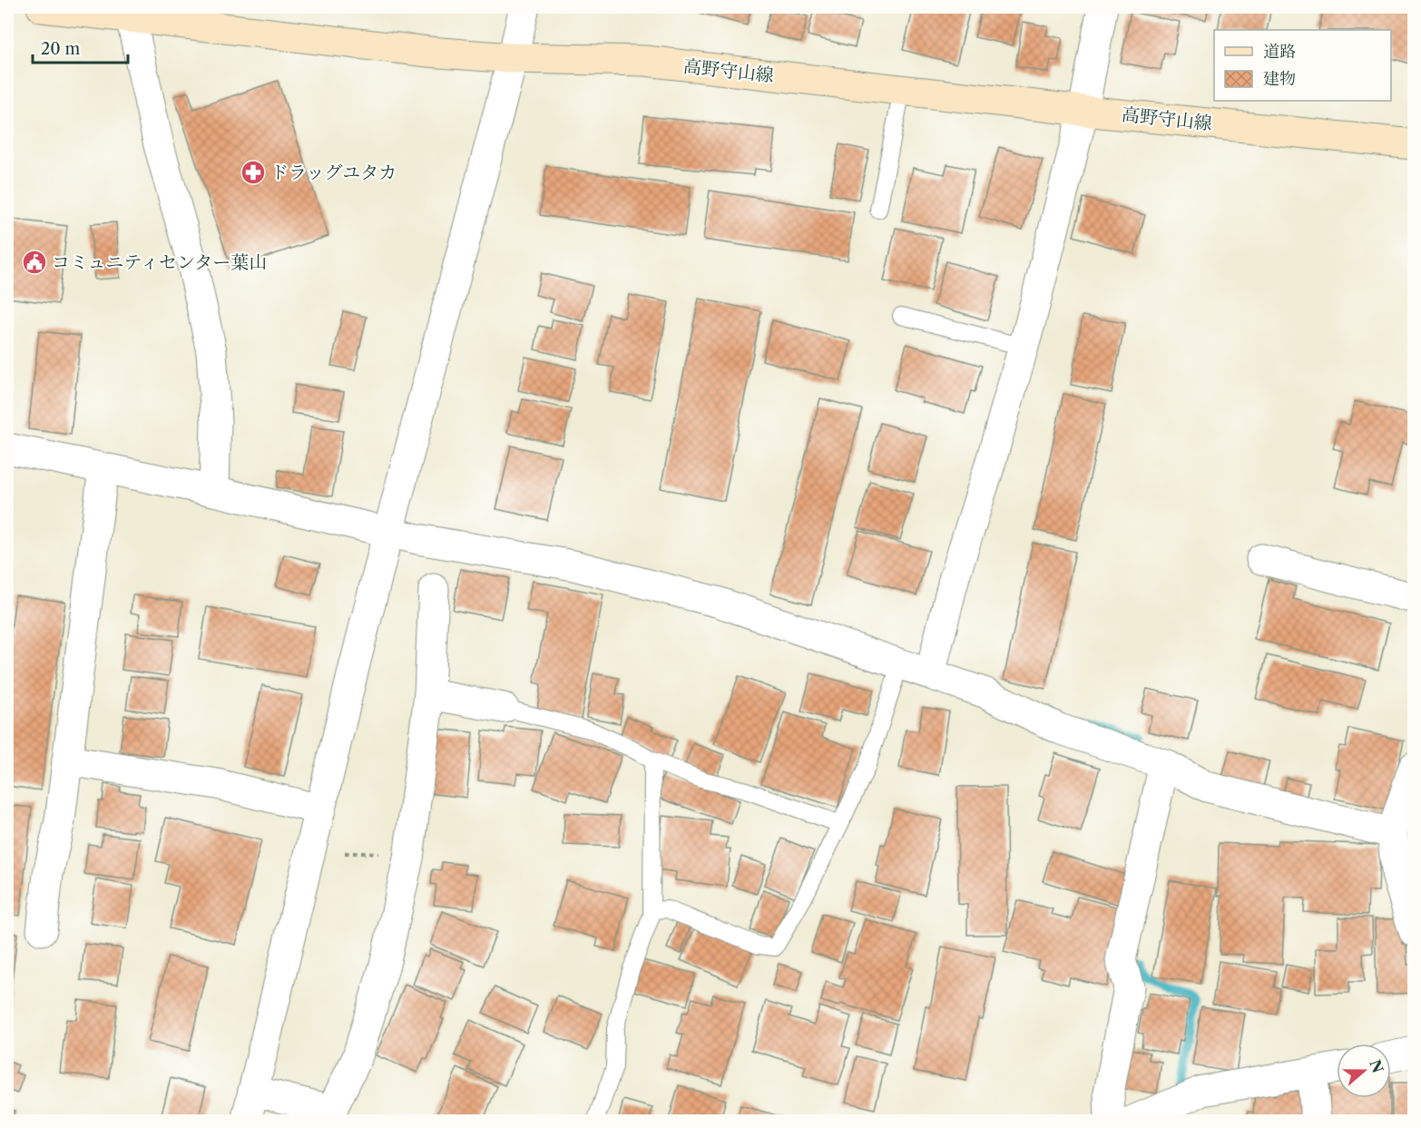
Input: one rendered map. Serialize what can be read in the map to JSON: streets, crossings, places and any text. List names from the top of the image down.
{
  "streets": {
    "main road": ["高野守山線"]
  },
  "places": {
    "pharmacy": ["ドラッグユタカ"],
    "public building": ["コミュニティセンター葉山"]
  },
  "legend": ["道路", "建物"],
  "scale_bar": "20 m",
  "north": "right"
}
